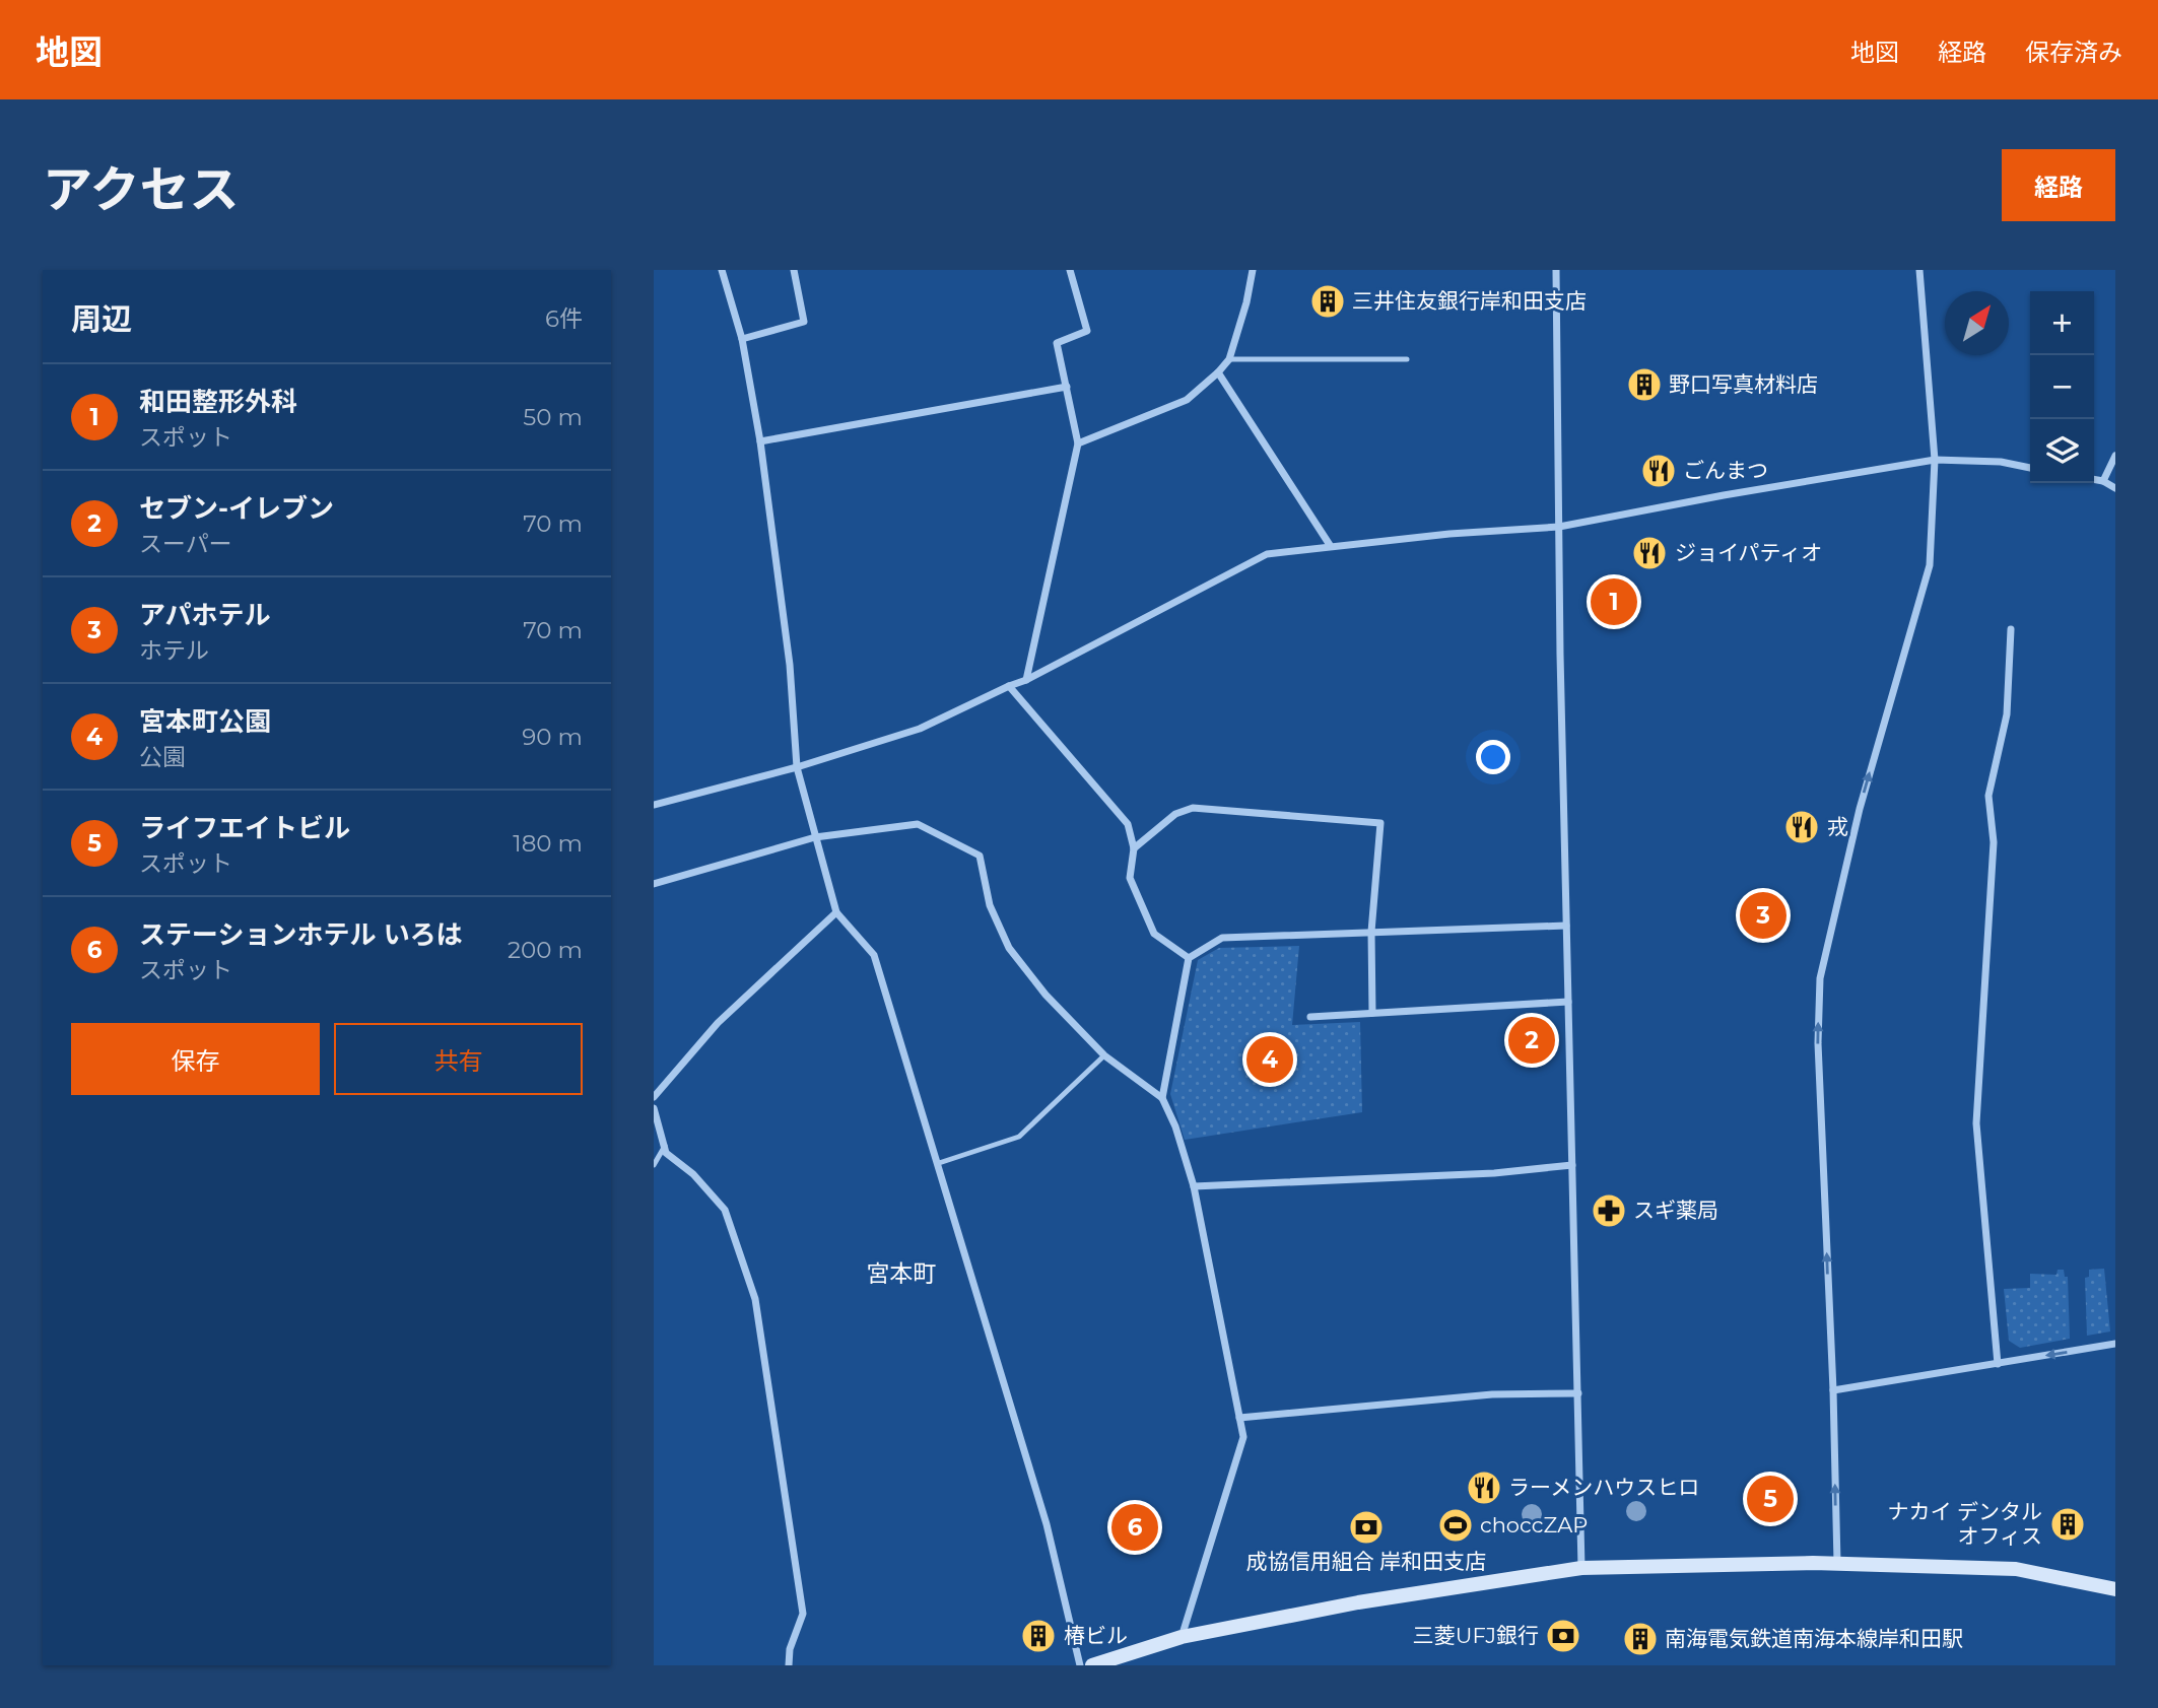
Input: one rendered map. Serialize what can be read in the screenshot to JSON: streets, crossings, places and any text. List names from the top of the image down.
{
  "districts": ["宮本町"],
  "places": {
    "building": [
      "三井住友銀行岸和田支店",
      "野口写真材料店",
      "ナカイ デンタル オフィス",
      "椿ビル",
      "南海電気鉄道南海本線岸和田駅"
    ],
    "restaurant": [
      "ごんまつ",
      "ジョイパティオ",
      "戎",
      "ラーメンハウスヒロ"
    ],
    "pharmacy": ["スギ薬局"],
    "sports": ["choccZAP"],
    "bank": ["成協信用組合 岸和田支店", "三菱UFJ銀行"]
  },
  "north": "top right",
  "page": {
    "header": "地図",
    "nav": ["地図", "経路", "保存済み"],
    "title": "アクセス",
    "buttons": [
      "経路",
      ["保存", "共有"]
    ],
    "heading": ["周辺", "6件"],
    "map_buttons": ["+", "−"],
    "list": [
      {
        "mark": "1",
        "name": "和田整形外科",
        "note": "スポット",
        "value": "50 m"
      },
      {
        "mark": "2",
        "name": "セブン-イレブン",
        "note": "スーパー",
        "value": "70 m"
      },
      {
        "mark": "3",
        "name": "アパホテル",
        "note": "ホテル",
        "value": "70 m"
      },
      {
        "mark": "4",
        "name": "宮本町公園",
        "note": "公園",
        "value": "90 m"
      },
      {
        "mark": "5",
        "name": "ライフエイトビル",
        "note": "スポット",
        "value": "180 m"
      },
      {
        "mark": "6",
        "name": "ステーションホテル いろは",
        "note": "スポット",
        "value": "200 m"
      }
    ],
    "pins": [
      "1",
      "3",
      "2",
      "4",
      "5",
      "6"
    ]
  }
}
